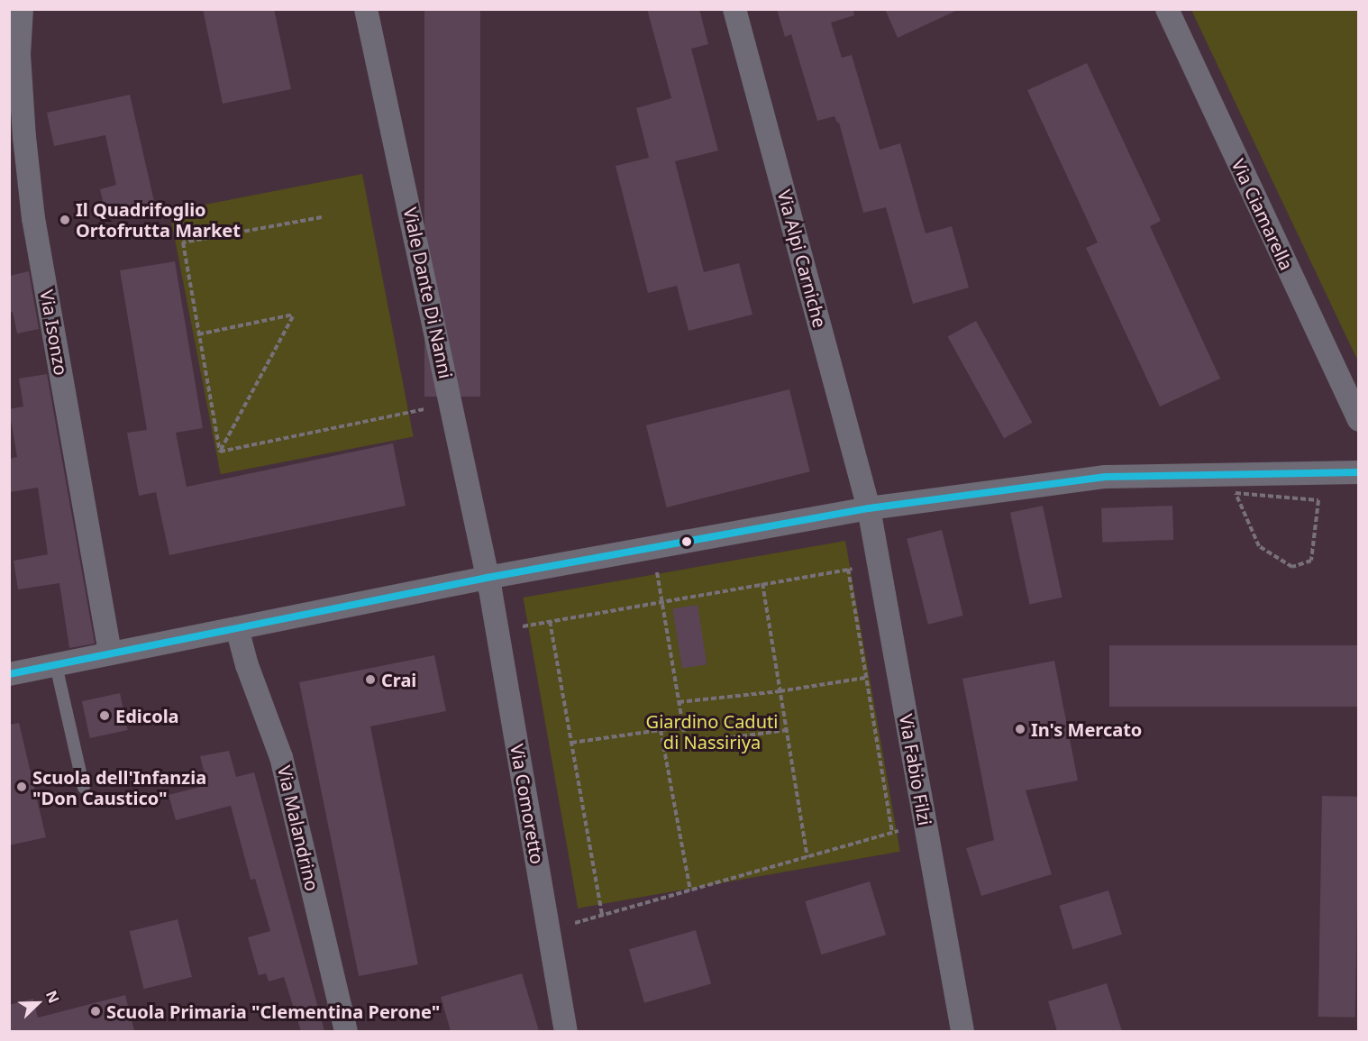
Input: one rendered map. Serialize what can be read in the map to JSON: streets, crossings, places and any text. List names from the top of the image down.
{
  "streets": {
    "street": [
      "Via Ciamarella",
      "Via Alpi Carniche",
      "Viale Dante Di Nanni",
      "Via Isonzo",
      "Via Fabio Filzi",
      "Via Comoretto",
      "Via Malandrino"
    ]
  },
  "crossings": [
    ["Via Alpi Carniche", "Via Fabio Filzi"],
    ["Viale Dante Di Nanni", "Via Comoretto"]
  ],
  "parks": ["Giardino Caduti di Nassiriya"],
  "places": [
    "Il Quadrifoglio Ortofrutta Market",
    "Crai",
    "Edicola",
    "In's Mercato",
    "Scuola dell'Infanzia \"Don Caustico\"",
    "Scuola Primaria \"Clementina Perone\""
  ],
  "north": "top right"
}
